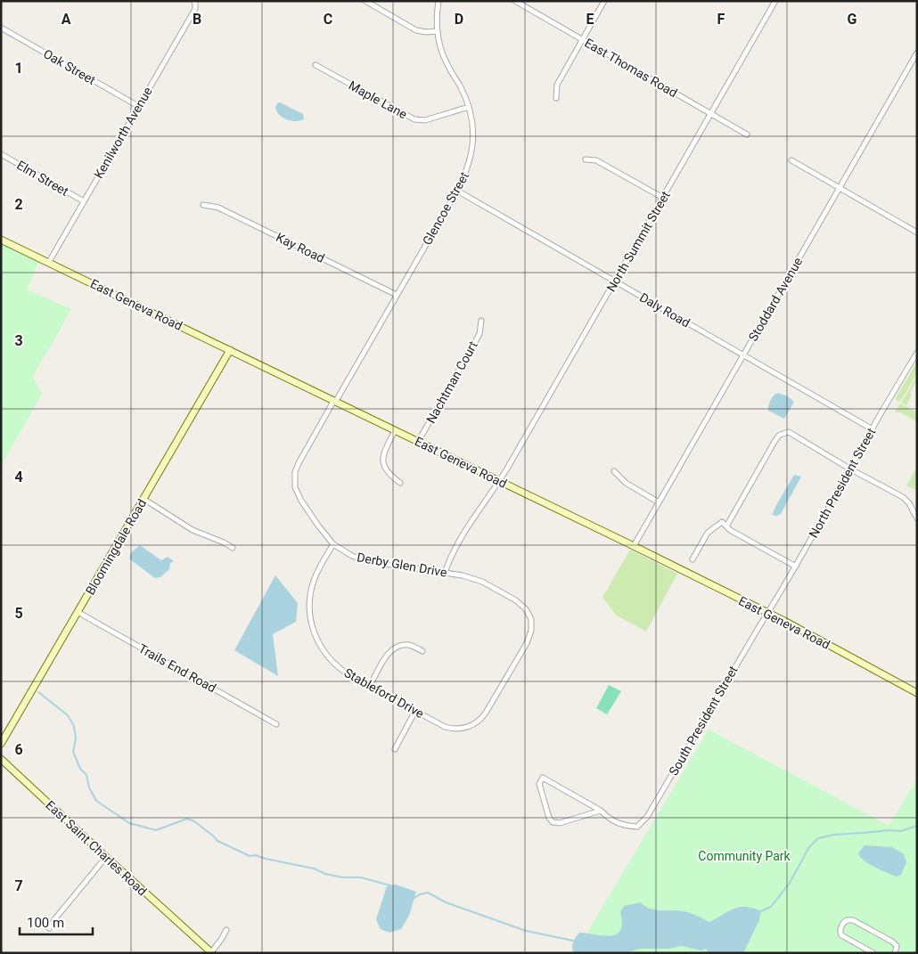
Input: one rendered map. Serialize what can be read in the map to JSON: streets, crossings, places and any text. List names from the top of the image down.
{
  "streets": {
    "main road": ["East Geneva Road", "Bloomingdale Road", "East Saint Charles Road"],
    "street": [
      "Oak Street",
      "East Thomas Road",
      "Maple Lane",
      "Kenilworth Avenue",
      "Elm Street",
      "Glencoe Street",
      "North Summit Street",
      "Kay Road",
      "Stoddard Avenue",
      "Daly Road",
      "Nachtman Court",
      "North President Street",
      "Derby Glen Drive",
      "Trails End Road",
      "Stableford Drive",
      "South President Street"
    ]
  },
  "crossings": [
    ["Oak Street", "Kenilworth Avenue"],
    ["East Thomas Road", "North Summit Street"],
    ["Maple Lane", "Glencoe Street"],
    ["Kenilworth Avenue", "Elm Street"],
    ["Kenilworth Avenue", "East Geneva Road"],
    ["Glencoe Street", "Kay Road"],
    ["Glencoe Street", "East Geneva Road"],
    ["Glencoe Street", "Daly Road"],
    ["Glencoe Street", "Derby Glen Drive"],
    ["North Summit Street", "East Geneva Road"],
    ["North Summit Street", "Daly Road"],
    ["North Summit Street", "Derby Glen Drive"],
    ["Stoddard Avenue", "East Geneva Road"],
    ["Stoddard Avenue", "Daly Road"],
    ["East Geneva Road", "Nachtman Court"],
    ["East Geneva Road", "North President Street"],
    ["East Geneva Road", "Bloomingdale Road"],
    ["East Geneva Road", "South President Street"],
    ["Daly Road", "North President Street"],
    ["North President Street", "South President Street"],
    ["Bloomingdale Road", "Trails End Road"],
    ["Derby Glen Drive", "Stableford Drive"]
  ],
  "parks": ["Community Park"],
  "scale_bar": "100 m",
  "grid": {
    "columns": [
      "A",
      "B",
      "C",
      "D",
      "E",
      "F",
      "G"
    ],
    "rows": [
      "1",
      "2",
      "3",
      "4",
      "5",
      "6",
      "7"
    ]
  }
}
